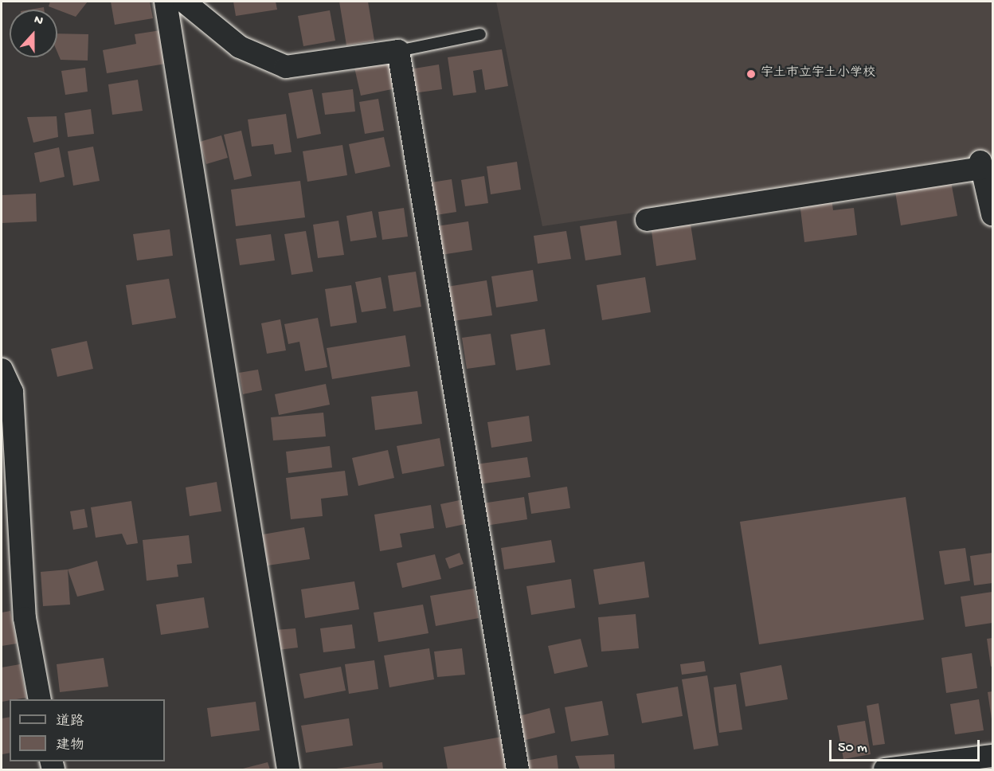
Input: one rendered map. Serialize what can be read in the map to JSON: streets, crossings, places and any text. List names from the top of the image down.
{
  "places": ["宇土市立宇土小学校"],
  "legend": ["道路", "建物"],
  "scale_bar": "50 m",
  "north": "top"
}
